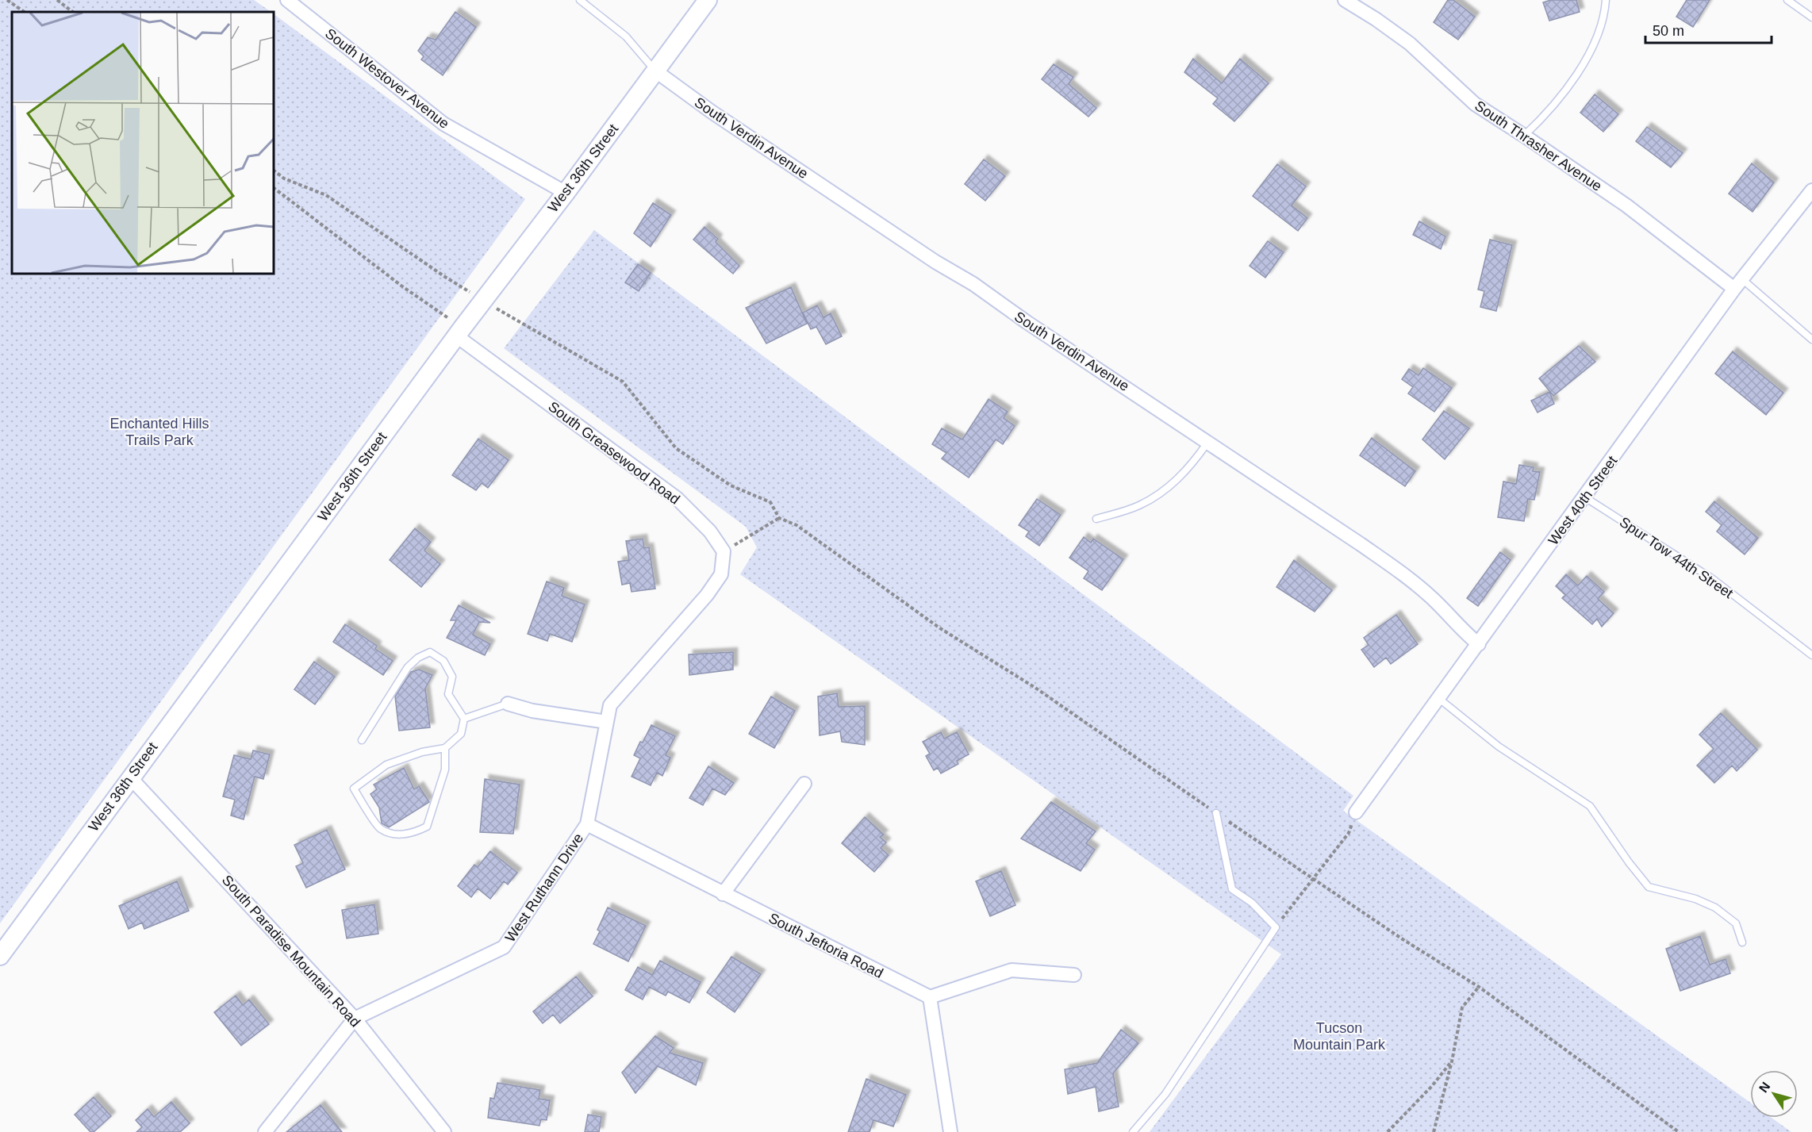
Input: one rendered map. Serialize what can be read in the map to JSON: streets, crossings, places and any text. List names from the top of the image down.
{
  "streets": {
    "street": [
      "South Westover Avenue",
      "South Verdin Avenue",
      "South Thrasher Avenue",
      "West 36th Street",
      "South Greasewood Road",
      "West 40th Street",
      "West Ruthann Drive",
      "South Jeftoria Road",
      "South Paradise Mountain Road"
    ],
    "lane": ["Spur Tow 44th Street"]
  },
  "crossings": [
    ["South Westover Avenue", "West 36th Street"],
    ["South Verdin Avenue", "West 36th Street"],
    ["South Verdin Avenue", "West 40th Street"],
    ["South Thrasher Avenue", "West 40th Street"],
    ["West 36th Street", "South Greasewood Road"],
    ["West 36th Street", "South Paradise Mountain Road"],
    ["South Greasewood Road", "West Ruthann Drive"],
    ["West 40th Street", "Spur Tow 44th Street"],
    ["West Ruthann Drive", "South Jeftoria Road"],
    ["West Ruthann Drive", "South Paradise Mountain Road"]
  ],
  "parks": ["Enchanted Hills Trails Park", "Tucson Mountain Park"],
  "scale_bar": "50 m",
  "north": "top left"
}
